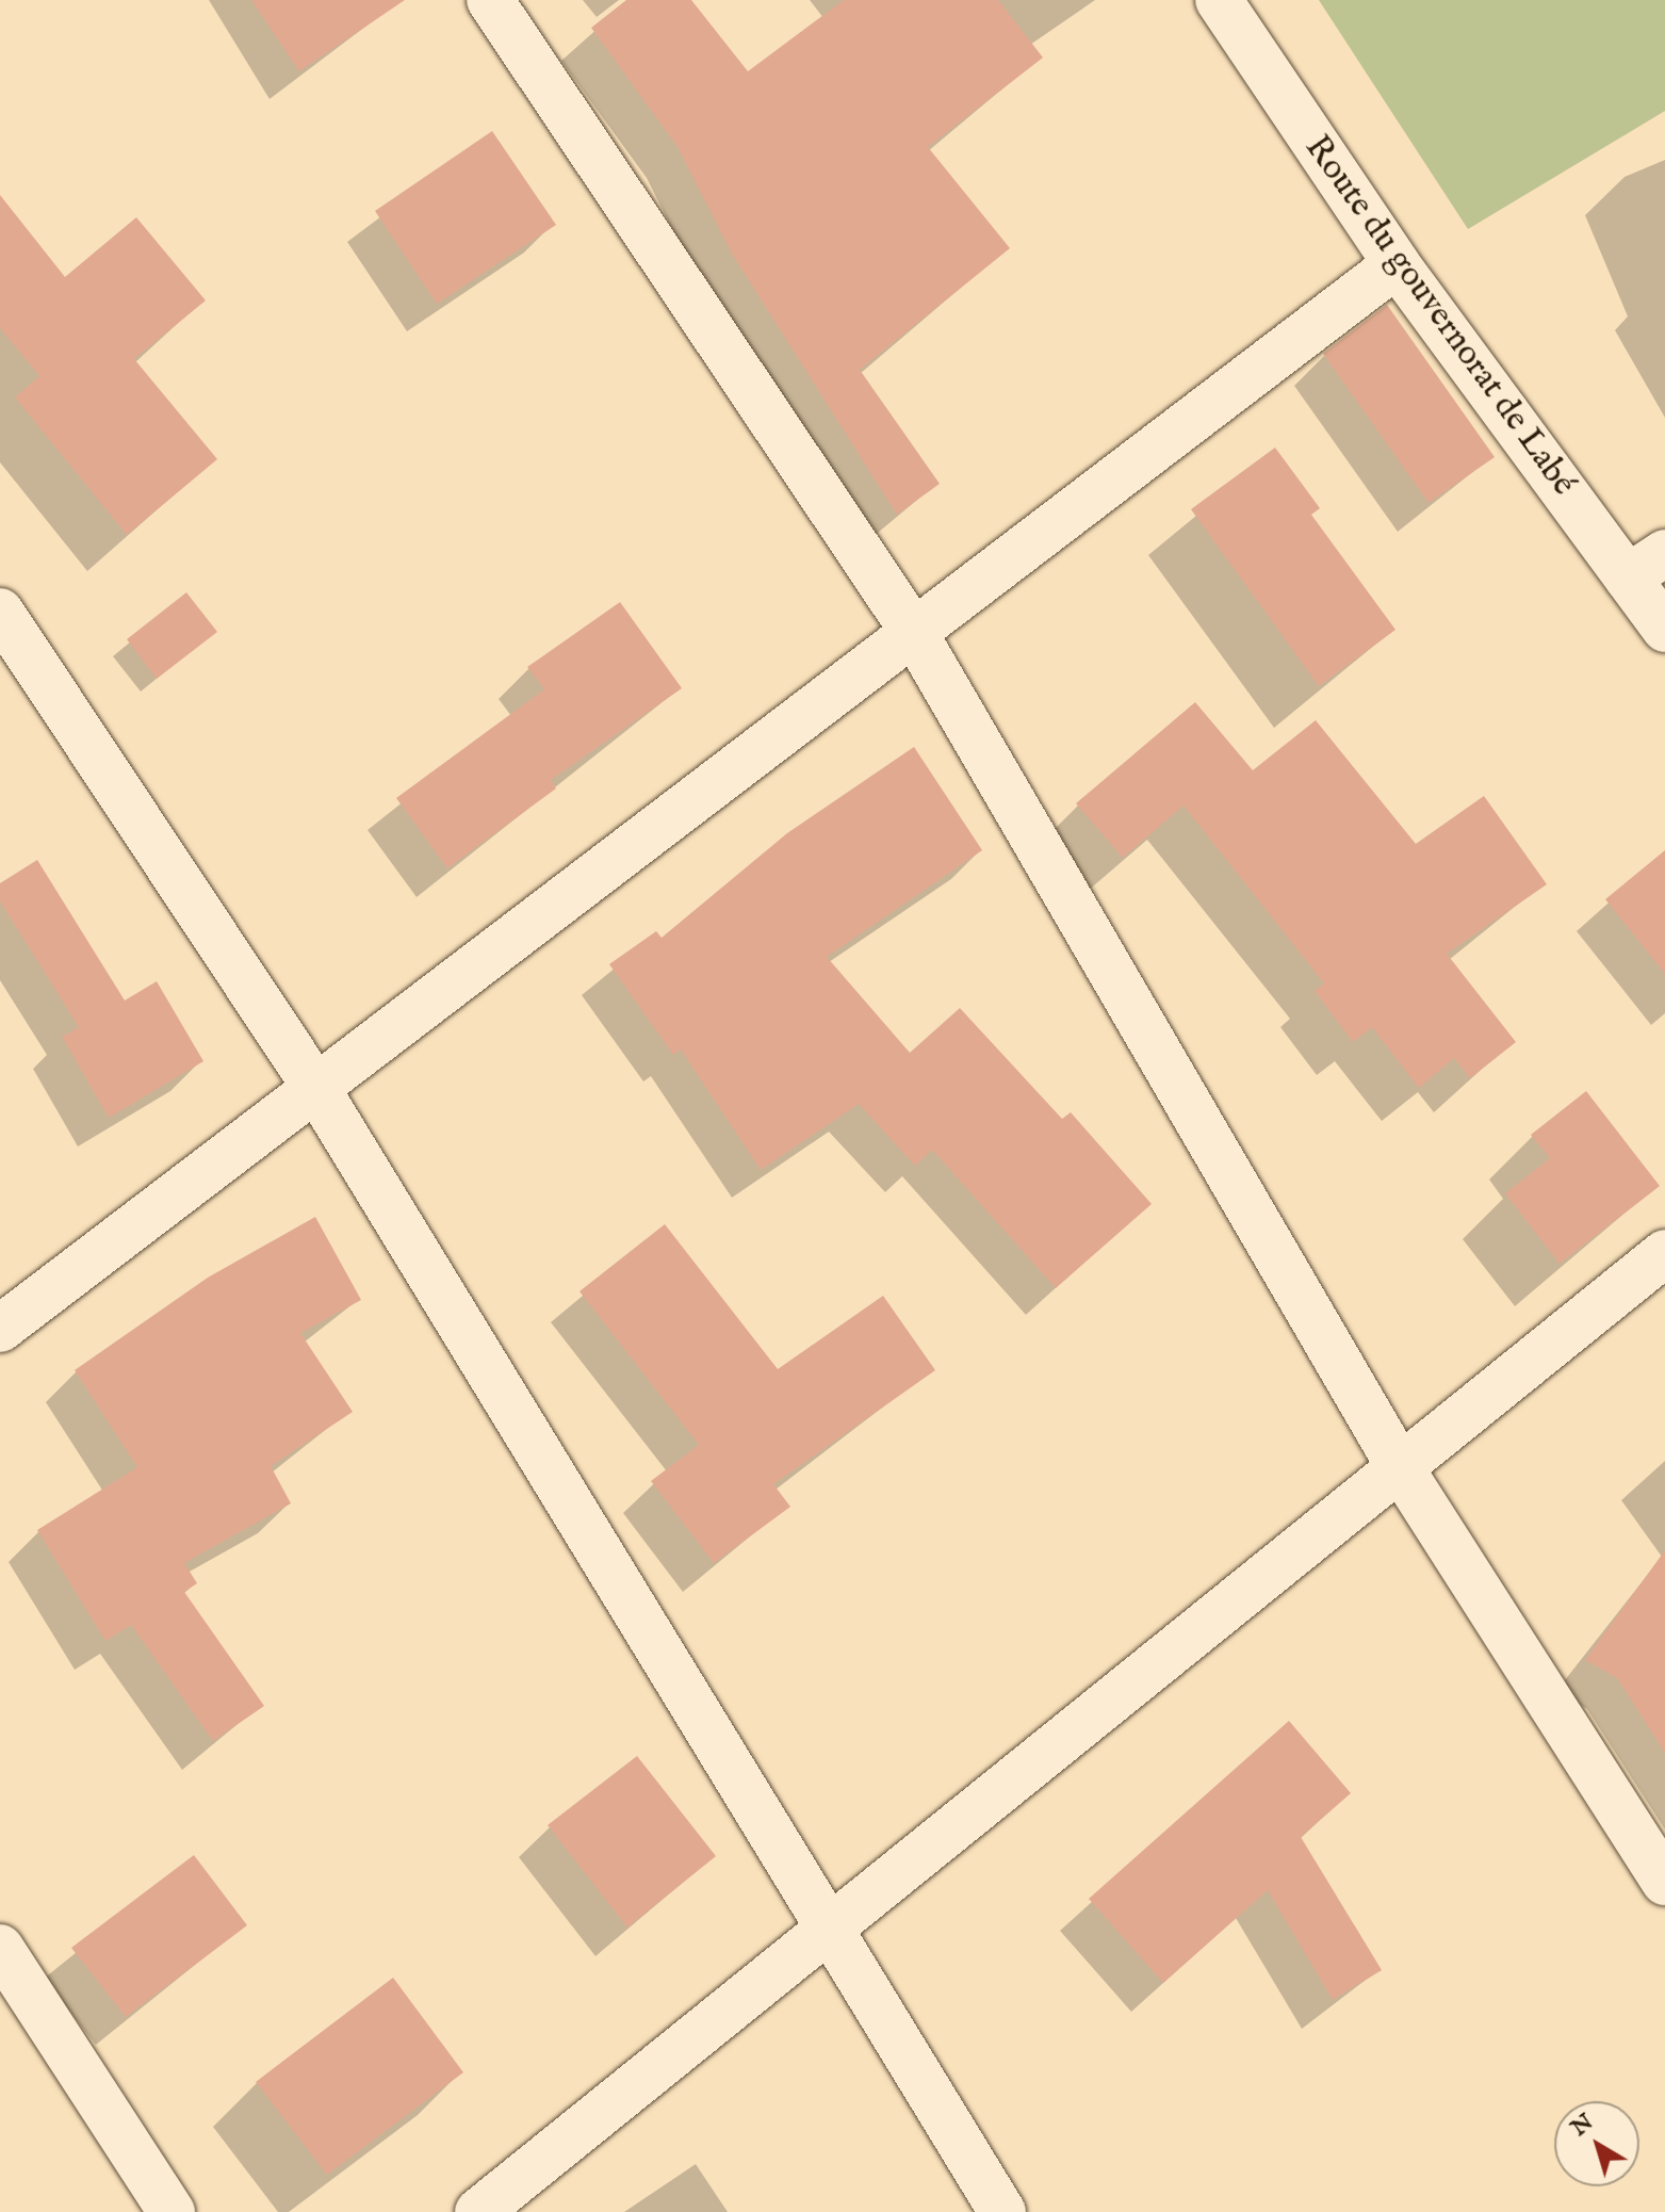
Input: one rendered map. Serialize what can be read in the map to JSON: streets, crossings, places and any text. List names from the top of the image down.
{
  "streets": {
    "street": ["Route du gouvernorat de Labé"]
  },
  "north": "top left"
}
